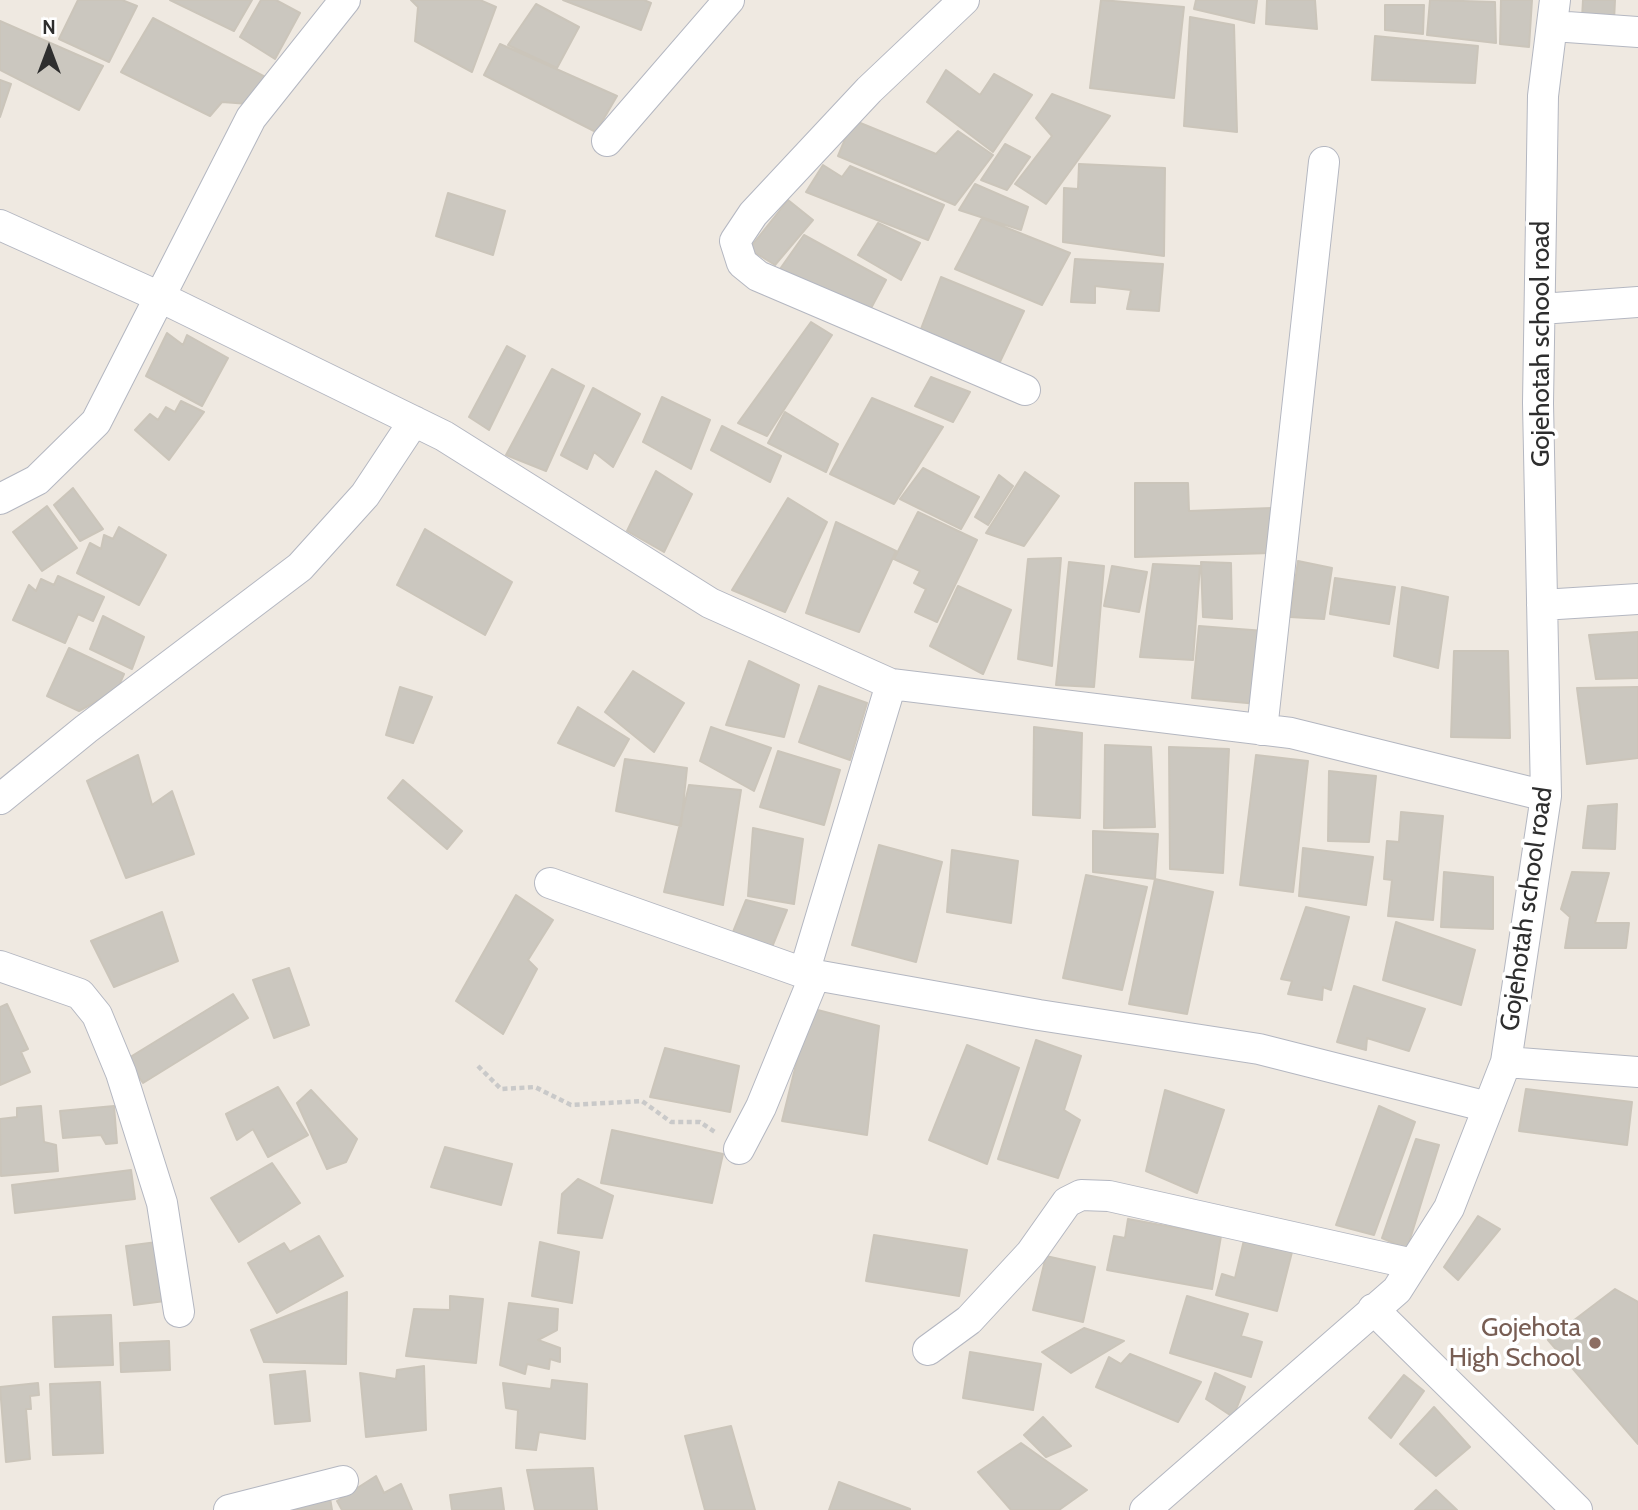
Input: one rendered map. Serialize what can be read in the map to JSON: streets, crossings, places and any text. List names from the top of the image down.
{
  "streets": {
    "street": ["Gojehotah school road"]
  },
  "places": ["Gojehota High School"],
  "north": "top"
}
